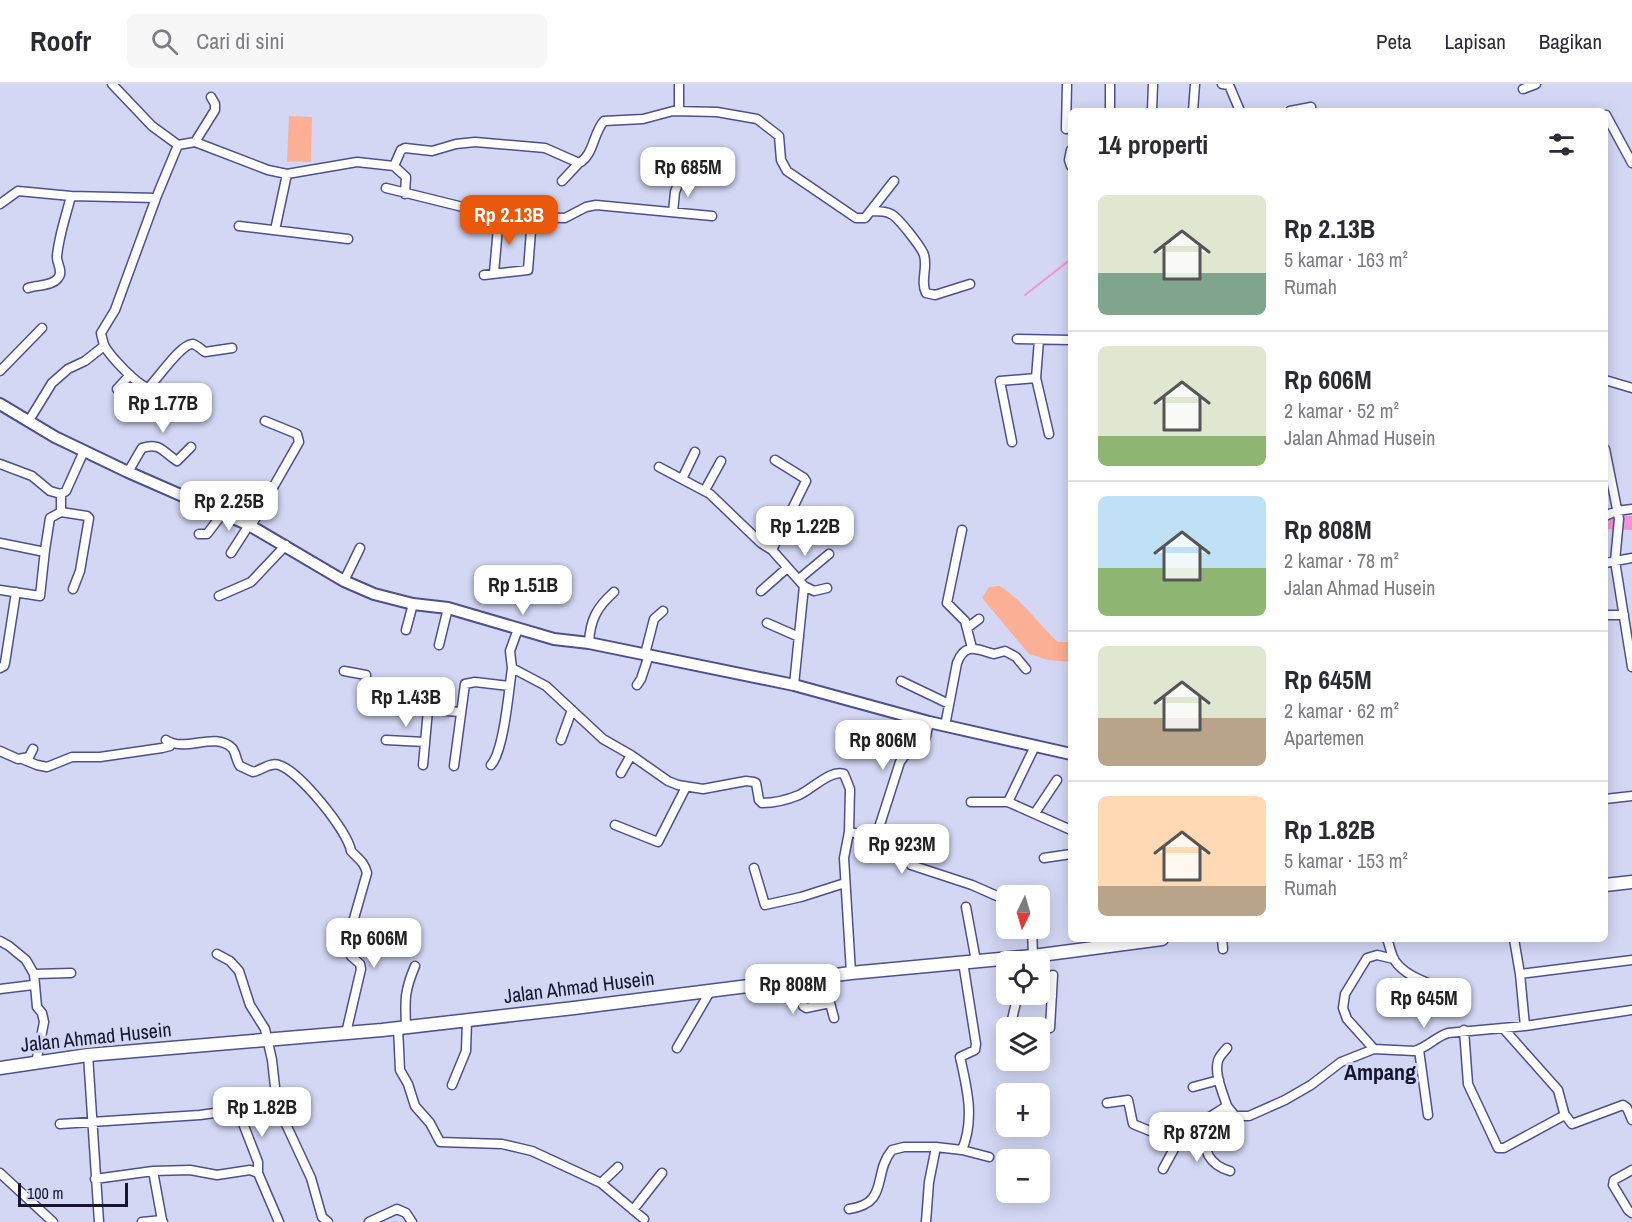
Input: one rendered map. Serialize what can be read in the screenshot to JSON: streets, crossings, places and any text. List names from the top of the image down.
{
  "streets": {
    "main road": ["Jalan Ahmad Husein"]
  },
  "districts": ["Ampang"],
  "scale_bar": "100 m",
  "north": "bottom",
  "page": {
    "header": "Roofr",
    "search": "Cari di sini",
    "nav": ["Peta", "Lapisan", "Bagikan"],
    "heading": "14 properti",
    "price": [
      "Rp 685M",
      "Rp 2.13B",
      "Rp 1.77B",
      "Rp 2.25B",
      "Rp 1.22B",
      "Rp 1.51B",
      "Rp 1.43B",
      "Rp 806M",
      "Rp 923M",
      "Rp 606M",
      "Rp 808M",
      "Rp 645M",
      "Rp 1.82B",
      "Rp 872M"
    ],
    "list": [
      {
        "name": "Rp 2.13B",
        "note": "5 kamar · 163 m² · Rumah"
      },
      {
        "name": "Rp 606M",
        "note": "2 kamar · 52 m² · Jalan Ahmad Husein"
      },
      {
        "name": "Rp 808M",
        "note": "2 kamar · 78 m² · Jalan Ahmad Husein"
      },
      {
        "name": "Rp 645M",
        "note": "2 kamar · 62 m² · Apartemen"
      },
      {
        "name": "Rp 1.82B",
        "note": "5 kamar · 153 m² · Rumah"
      }
    ],
    "map_buttons": ["+", "−"],
    "scale": "100 m"
  }
}
